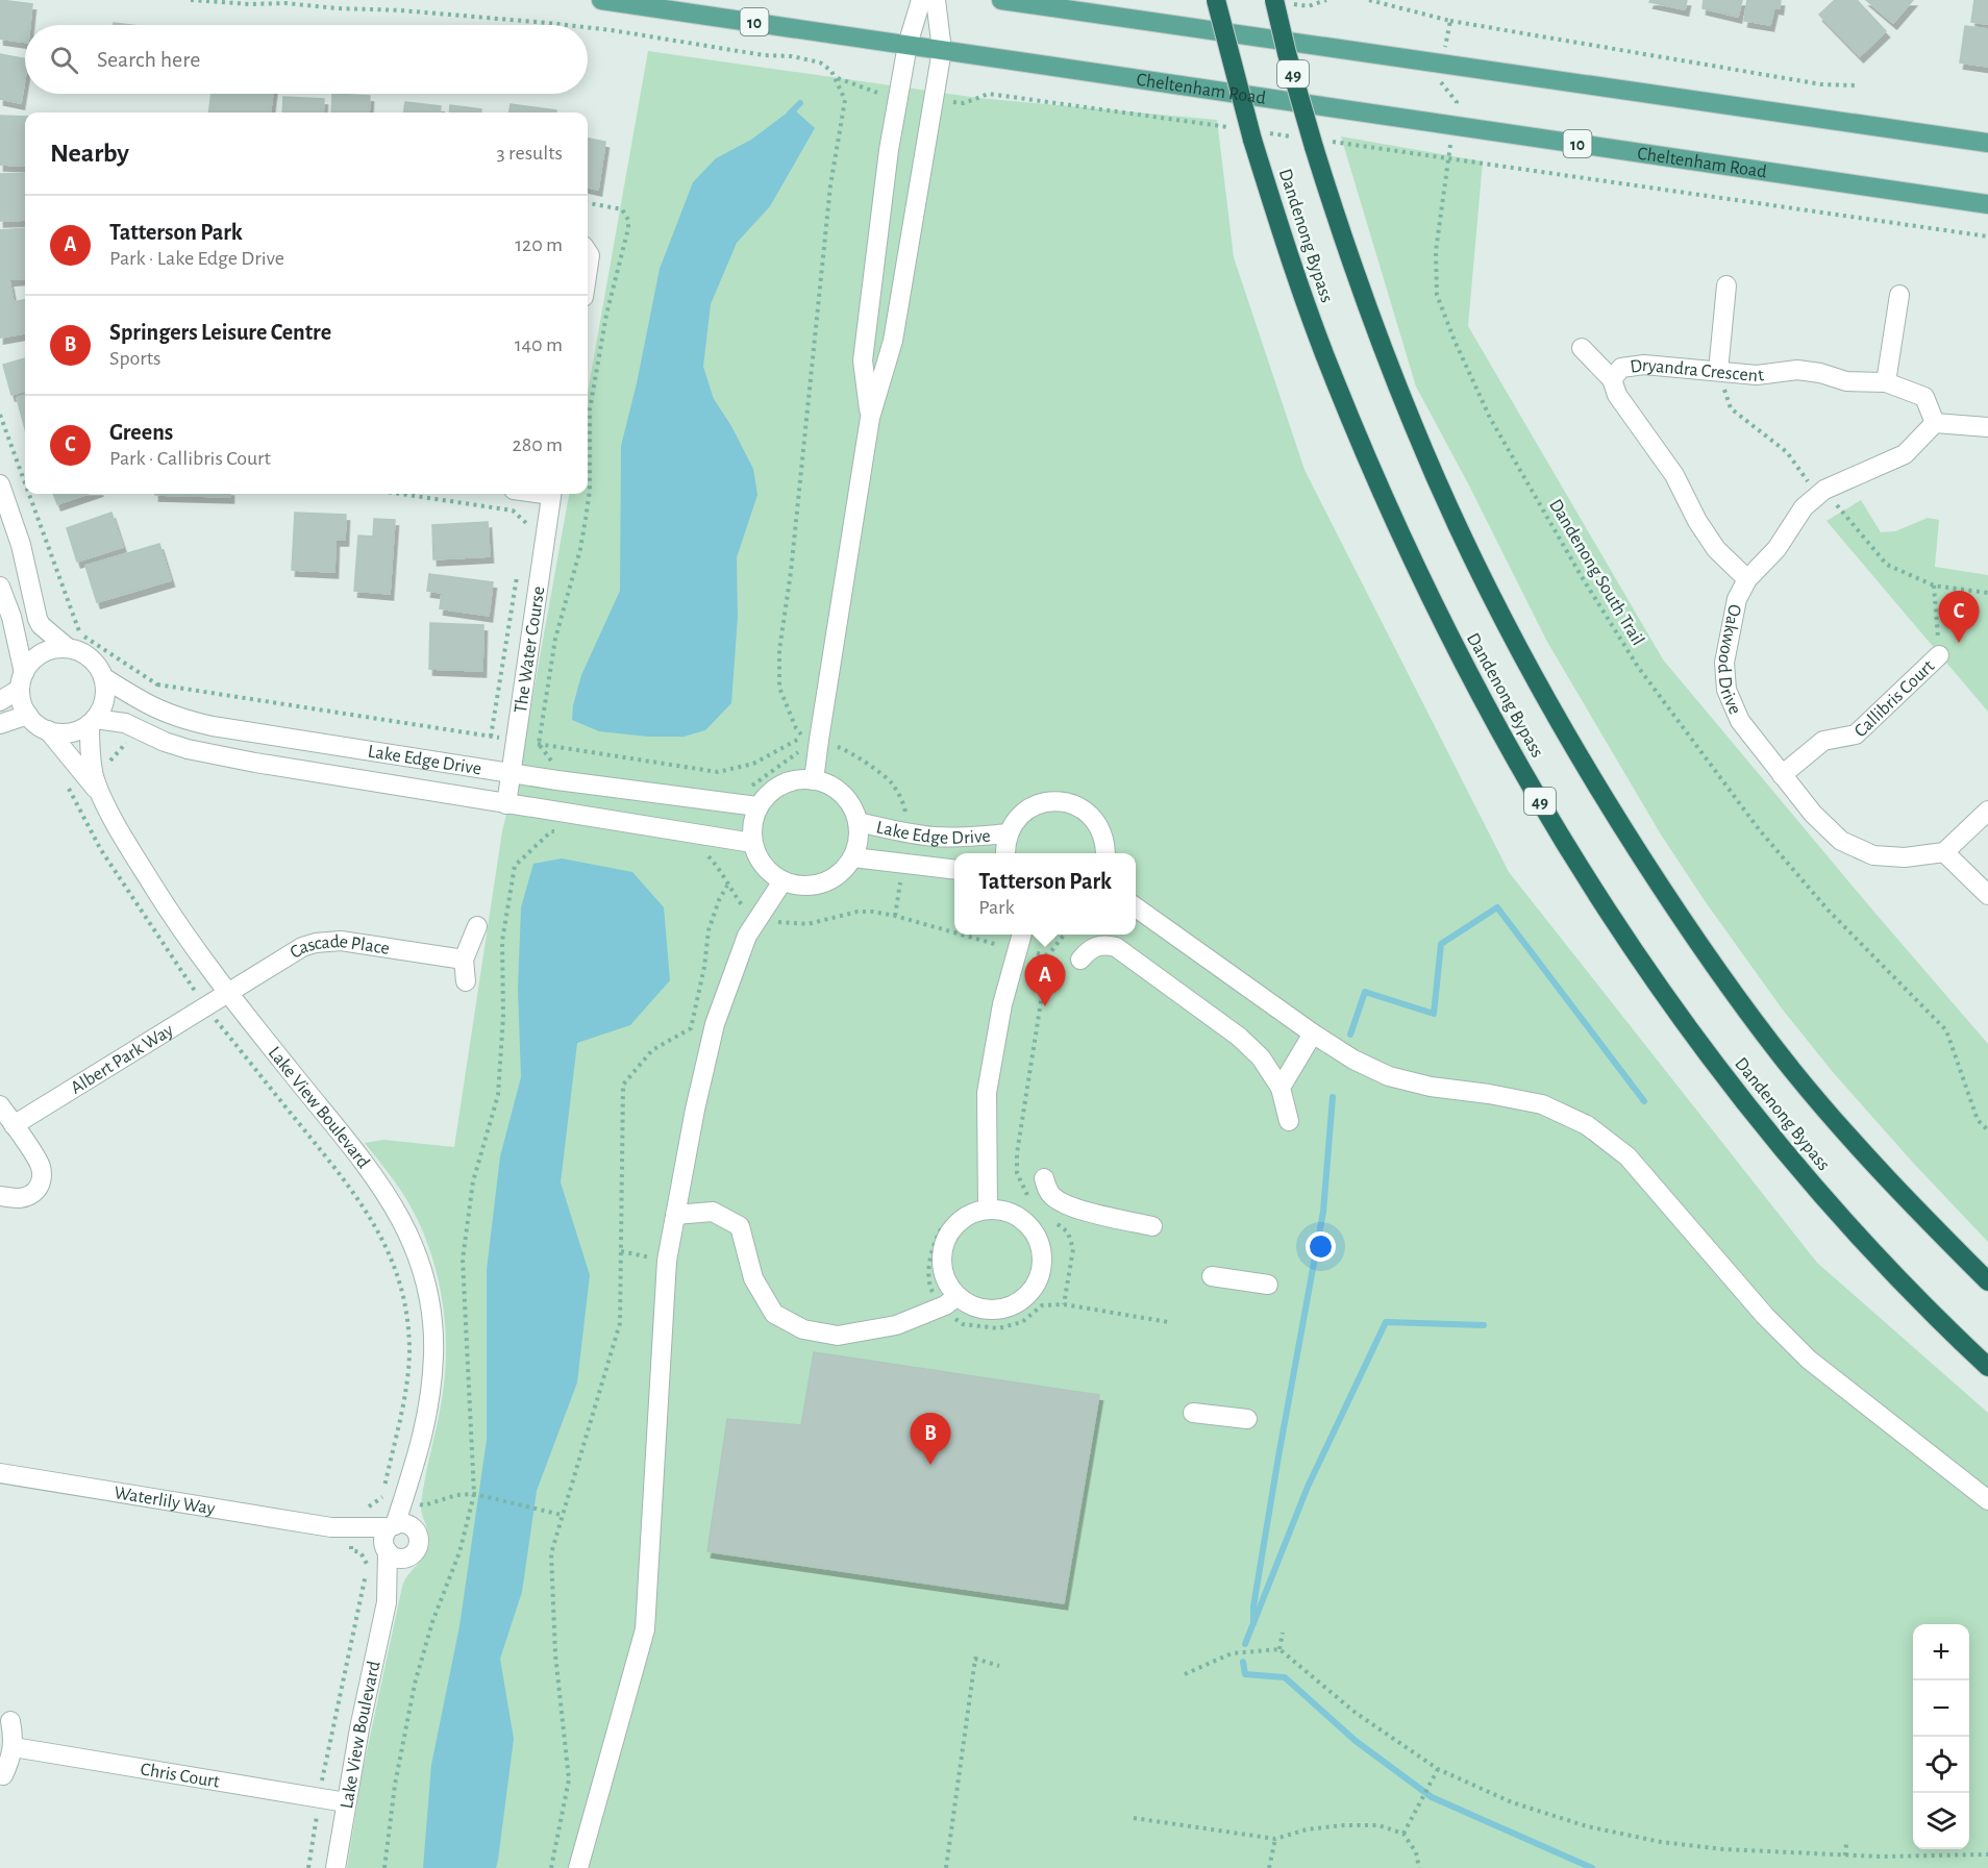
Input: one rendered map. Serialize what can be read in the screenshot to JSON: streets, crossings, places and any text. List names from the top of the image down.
{
  "streets": {
    "highway": ["49", "Dandenong Bypass"],
    "main road": ["10", "Cheltenham Road"],
    "street": [
      "Dryandra Crescent",
      "The Water Course",
      "Oakwood Drive",
      "Callibris Court",
      "Lake Edge Drive",
      "Cascade Place",
      "Albert Park Way",
      "Lake View Boulevard",
      "Waterlily Way",
      "Chris Court"
    ],
    "path": ["Dandenong South Trail"]
  },
  "crossings": [
    ["Cheltenham Road", "Dandenong South Trail"],
    ["Dryandra Crescent", "Oakwood Drive"],
    ["The Water Course", "Lake Edge Drive"],
    ["Oakwood Drive", "Callibris Court"],
    ["Lake Edge Drive", "Lake View Boulevard"],
    ["Cascade Place", "Albert Park Way"],
    ["Cascade Place", "Lake View Boulevard"],
    ["Albert Park Way", "Lake View Boulevard"],
    ["Lake View Boulevard", "Waterlily Way"],
    ["Lake View Boulevard", "Chris Court"]
  ],
  "page": {
    "search": "Search here",
    "heading": ["Nearby", "3 results"],
    "list": [
      {
        "mark": "A",
        "name": "Tatterson Park",
        "note": "Park · Lake Edge Drive",
        "value": "120 m"
      },
      {
        "mark": "B",
        "name": "Springers Leisure Centre",
        "note": "Sports",
        "value": "140 m"
      },
      {
        "mark": "C",
        "name": "Greens",
        "note": "Park · Callibris Court",
        "value": "280 m"
      }
    ],
    "pins": ["C", "A", "B"],
    "popup": ["Tatterson Park", "Park"],
    "map_buttons": ["+", "−"]
  }
}
